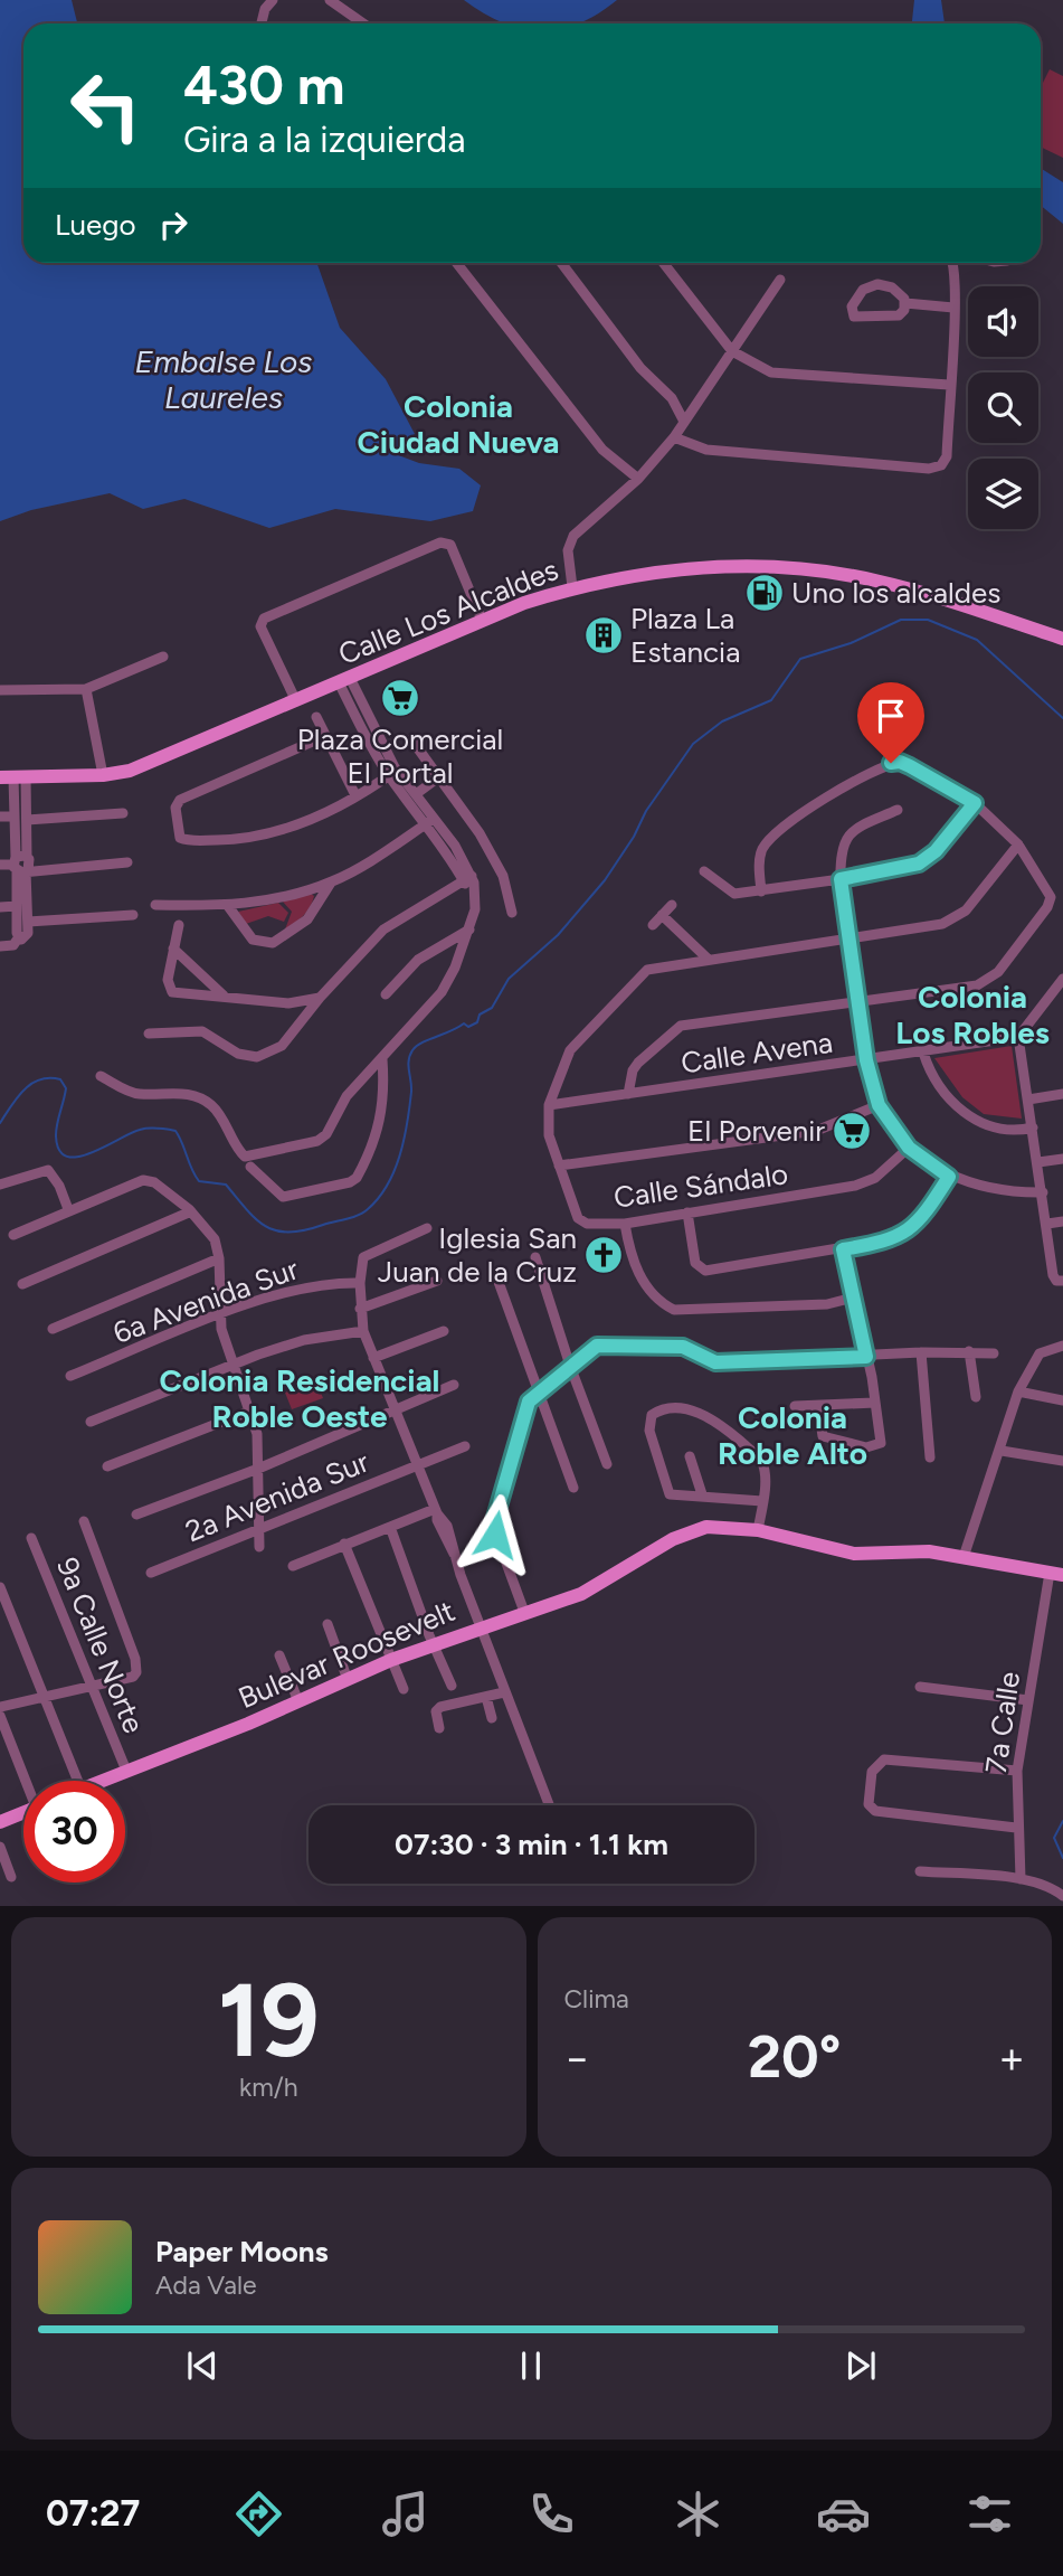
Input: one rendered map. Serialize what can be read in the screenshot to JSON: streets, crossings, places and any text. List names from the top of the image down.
{
  "streets": {
    "main road": ["Calle Los Alcaldes", "Bulevar Roosevelt"],
    "street": [
      "Calle Avena",
      "Calle Sándalo",
      "6a Avenida Sur",
      "2a Avenida Sur",
      "9a Calle Norte",
      "7a Calle"
    ]
  },
  "crossings": [
    ["9a Calle Norte", "Bulevar Roosevelt"],
    ["Bulevar Roosevelt", "7a Calle"]
  ],
  "districts": [
    "Colonia Ciudad Nueva",
    "Colonia Los Robles",
    "Colonia Residencial Roble Oeste",
    "Colonia Roble Alto"
  ],
  "water": ["Embalse Los Laureles"],
  "places": {
    "fuel station": ["Uno los alcaldes"],
    "building": ["Plaza La Estancia"],
    "supermarket": ["Plaza Comercial El Portal", "El Porvenir"],
    "church": ["Iglesia San Juan de la Cruz"]
  },
  "page": {
    "turn": ["430 m", "Gira a la izquierda"],
    "then": "Luego",
    "limit": "30",
    "trip": "07:30 · 3 min · 1.1 km",
    "tile": [
      ["19", "km/h"],
      "Clima"
    ],
    "heat": ["−", "20°", "+"],
    "song": ["Paper Moons", "Ada Vale"],
    "tabs": "07:27"
  }
}
